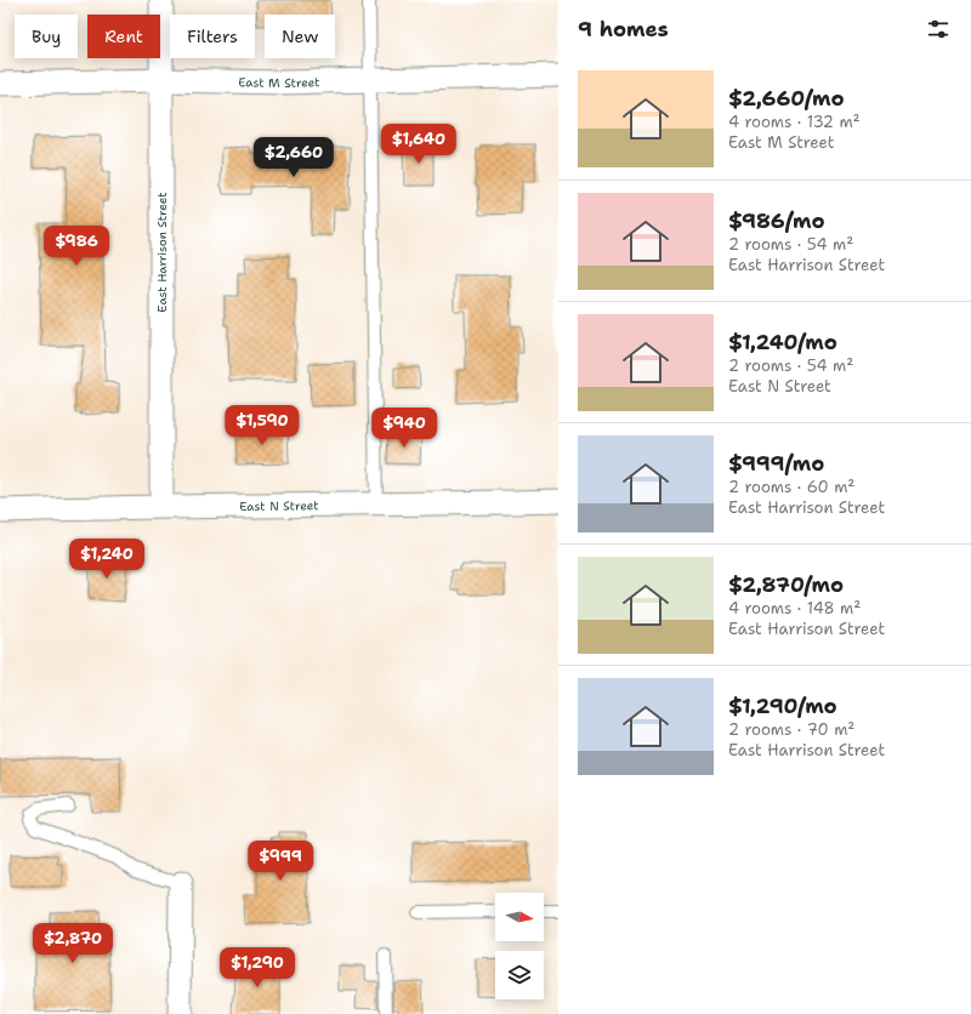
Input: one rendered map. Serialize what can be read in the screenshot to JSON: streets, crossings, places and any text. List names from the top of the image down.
{
  "streets": {
    "street": ["East M Street", "East Harrison Street", "East N Street"]
  },
  "crossings": [
    ["East M Street", "East Harrison Street"],
    ["East Harrison Street", "East N Street"]
  ],
  "north": "right",
  "page": {
    "heading": "9 homes",
    "chip": [
      "Buy",
      "Rent",
      "Filters",
      "New"
    ],
    "list": [
      {
        "name": "$2,660/mo",
        "note": "4 rooms · 132 m² · East M Street"
      },
      {
        "name": "$986/mo",
        "note": "2 rooms · 54 m² · East Harrison Street"
      },
      {
        "name": "$1,240/mo",
        "note": "2 rooms · 54 m² · East N Street"
      },
      {
        "name": "$999/mo",
        "note": "2 rooms · 60 m² · East Harrison Street"
      },
      {
        "name": "$2,870/mo",
        "note": "4 rooms · 148 m² · East Harrison Street"
      },
      {
        "name": "$1,290/mo",
        "note": "2 rooms · 70 m² · East Harrison Street"
      }
    ],
    "price": [
      "$1,640",
      "$2,660",
      "$986",
      "$1,590",
      "$940",
      "$1,240",
      "$999",
      "$2,870",
      "$1,290"
    ]
  }
}
